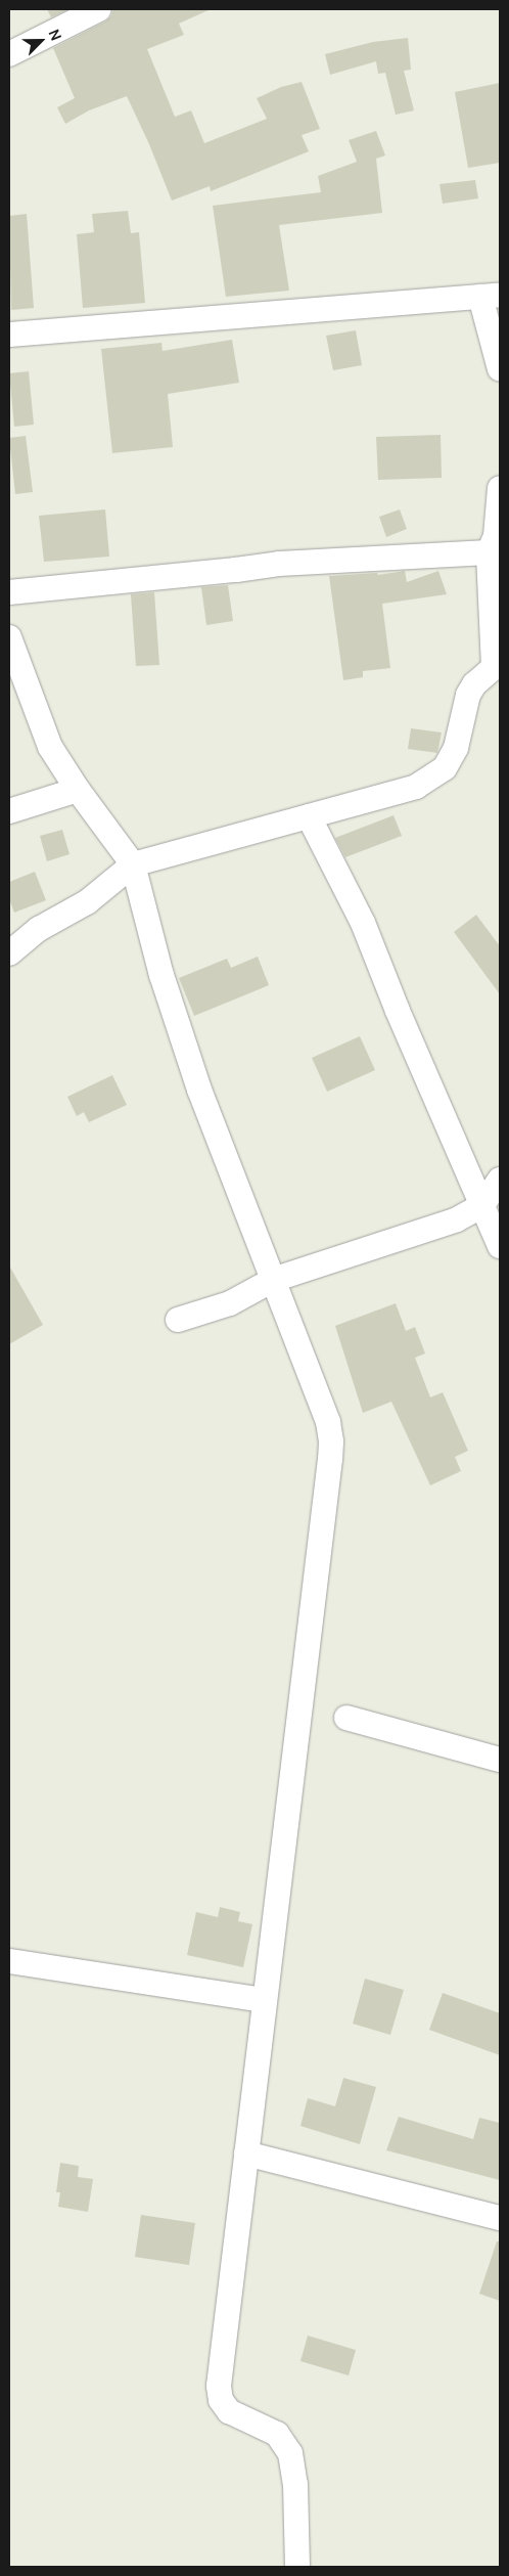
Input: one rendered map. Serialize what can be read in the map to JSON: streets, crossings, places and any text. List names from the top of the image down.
{
  "north": "top right"
}
